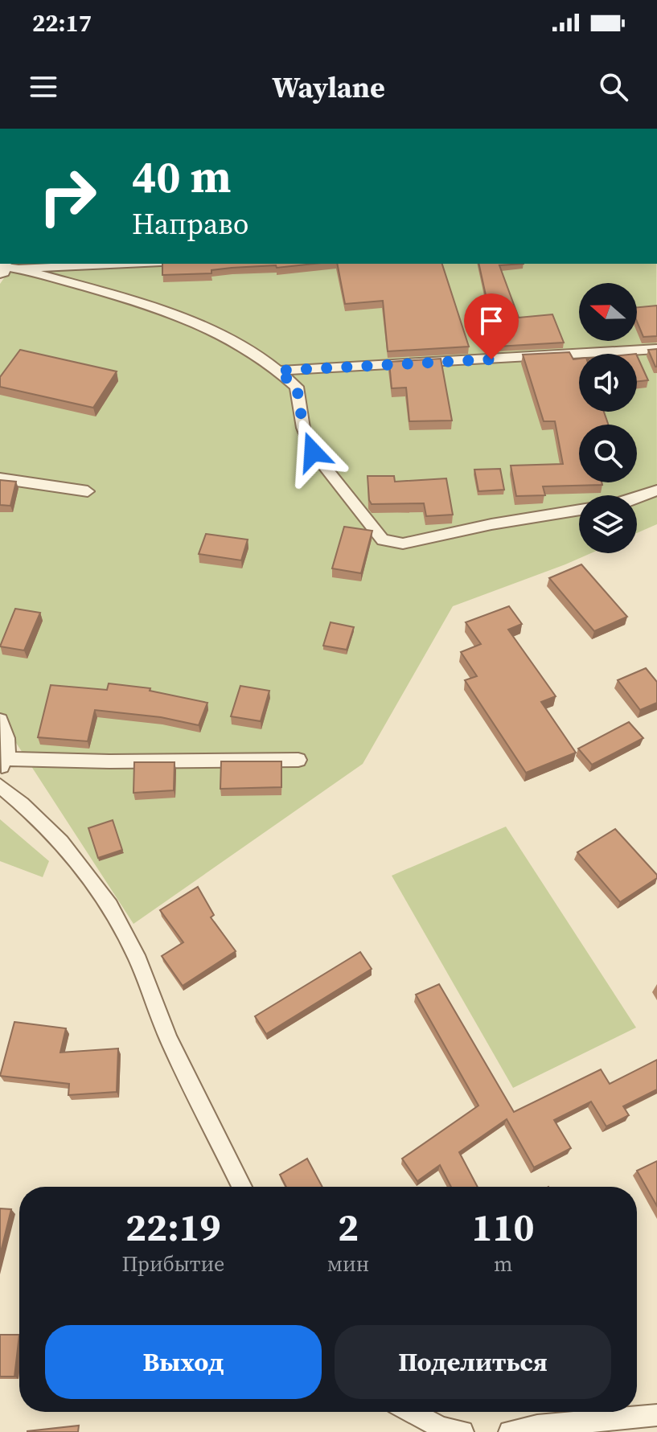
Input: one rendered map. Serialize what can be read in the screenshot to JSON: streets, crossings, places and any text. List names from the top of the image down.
{
  "north": "left",
  "page": {
    "status": "22:17",
    "header": "Waylane",
    "turn": ["40 m", "Направо"],
    "eta": [
      "22:19",
      "Прибытие",
      "2",
      "мин",
      "110",
      "m"
    ],
    "buttons": ["Выход", "Поделиться"]
  }
}
